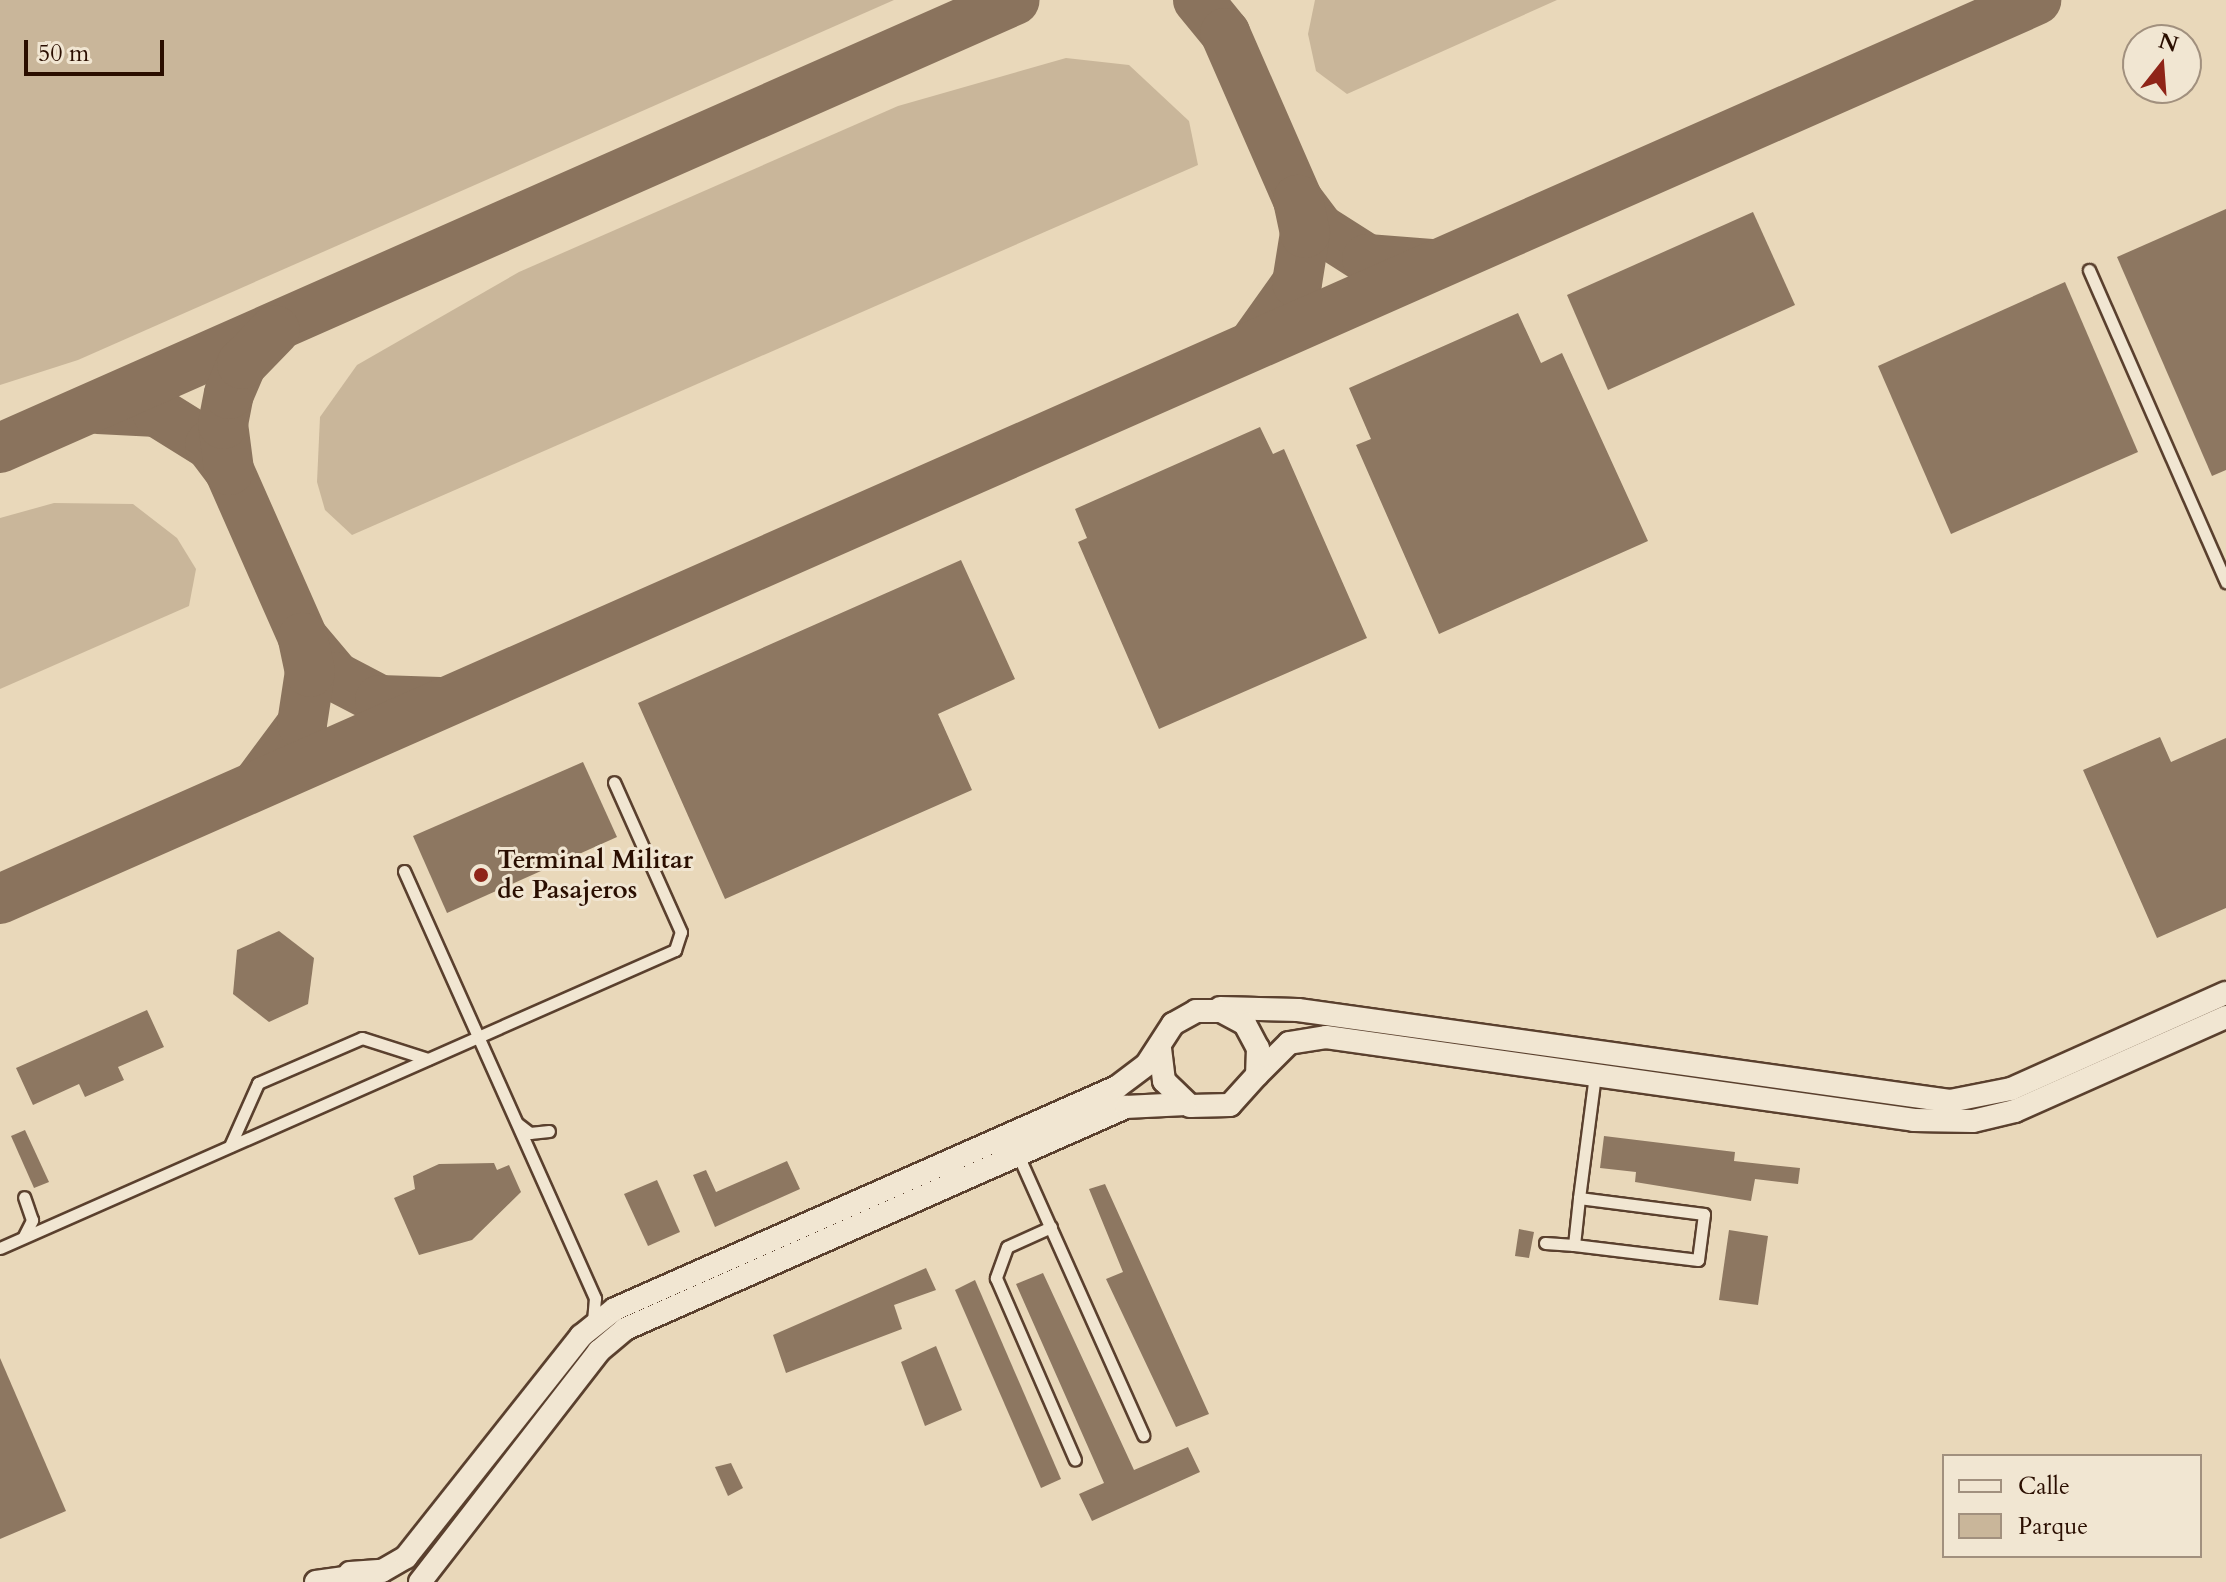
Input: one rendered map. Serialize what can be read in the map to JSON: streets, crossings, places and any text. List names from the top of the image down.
{
  "places": ["Terminal Militar de Pasajeros"],
  "legend": ["Calle", "Parque"],
  "scale_bar": "50 m",
  "north": "top"
}
